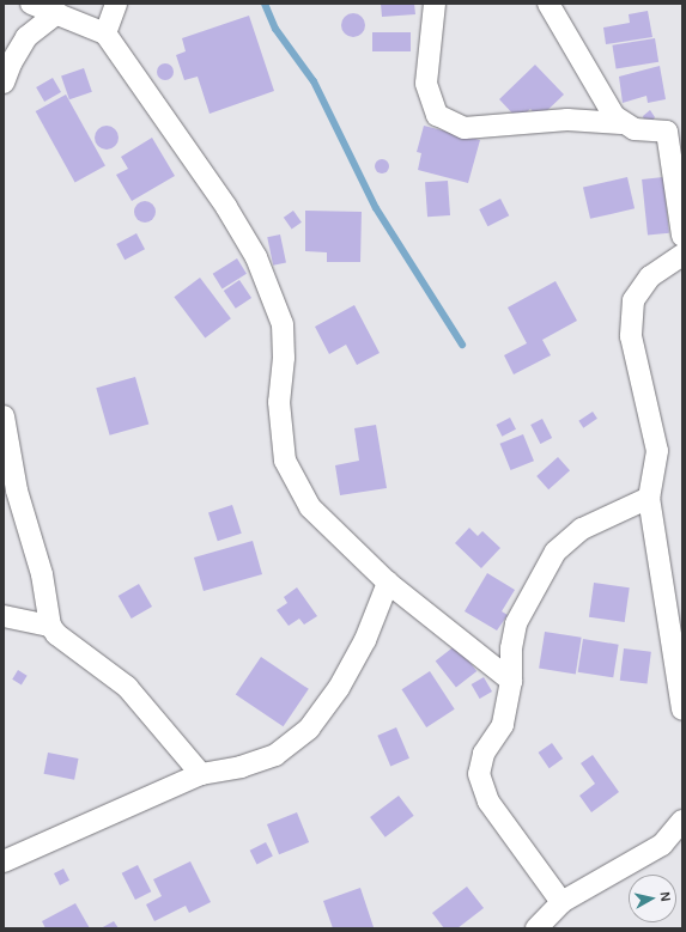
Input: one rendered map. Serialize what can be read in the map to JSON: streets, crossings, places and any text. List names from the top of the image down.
{
  "north": "right"
}
